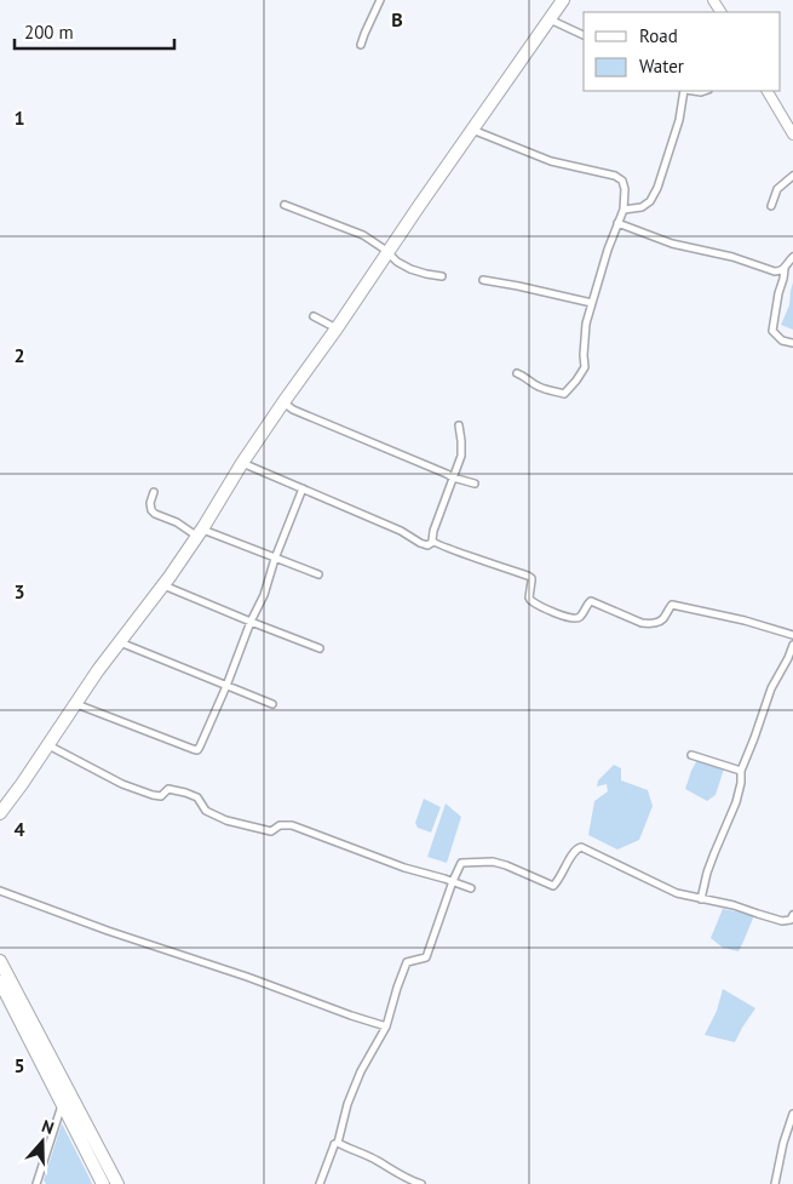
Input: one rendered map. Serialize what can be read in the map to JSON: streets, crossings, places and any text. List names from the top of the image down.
{
  "legend": ["Road", "Water"],
  "scale_bar": "200 m",
  "north": "top",
  "grid": {
    "columns": ["B"],
    "rows": [
      "1",
      "2",
      "3",
      "4",
      "5"
    ]
  }
}
